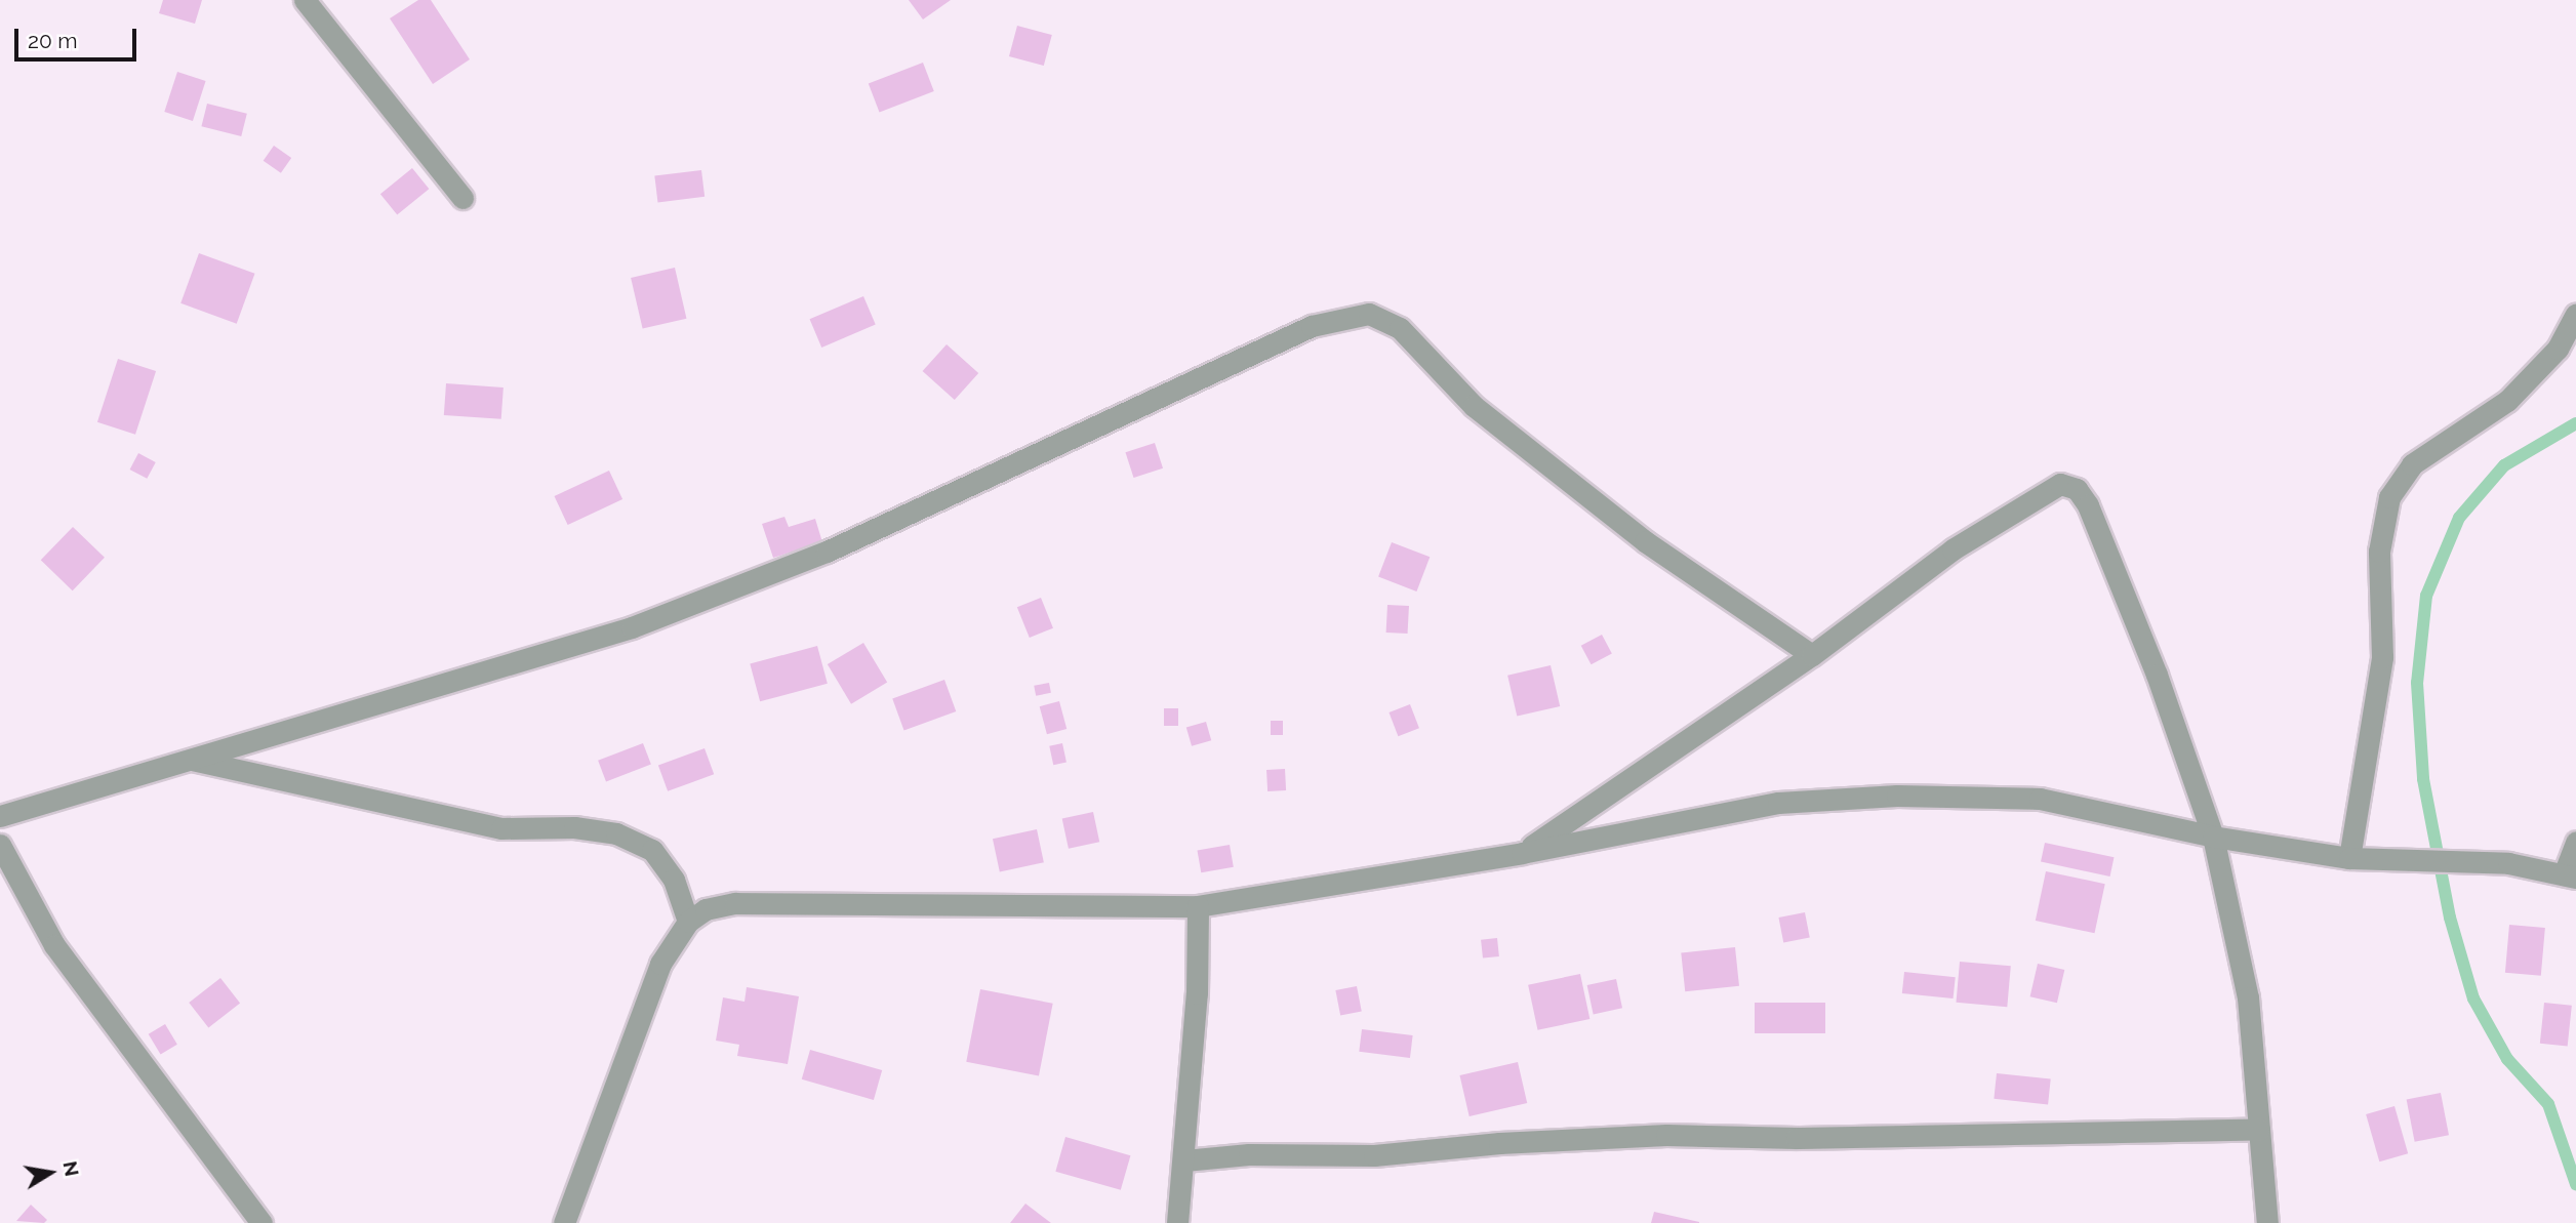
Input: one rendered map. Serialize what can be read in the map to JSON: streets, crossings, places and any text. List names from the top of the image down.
{
  "scale_bar": "20 m",
  "north": "right"
}
